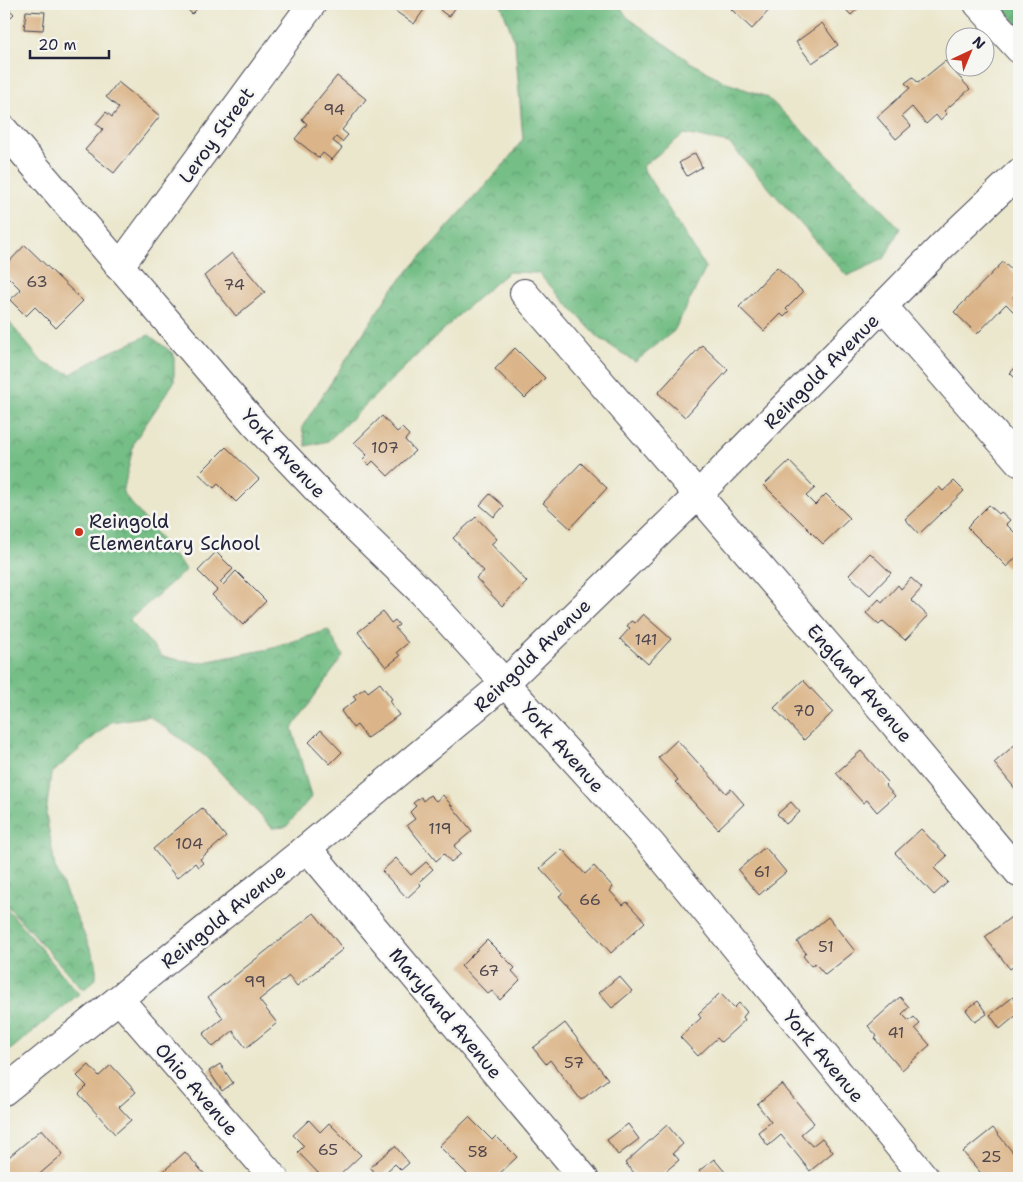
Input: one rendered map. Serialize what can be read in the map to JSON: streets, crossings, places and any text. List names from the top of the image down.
{
  "streets": {
    "street": [
      "Leroy Street",
      "Reingold Avenue",
      "York Avenue",
      "England Avenue",
      "Maryland Avenue",
      "Ohio Avenue"
    ]
  },
  "crossings": [
    ["Leroy Street", "York Avenue"],
    ["Reingold Avenue", "York Avenue"],
    ["Reingold Avenue", "England Avenue"],
    ["Reingold Avenue", "Maryland Avenue"],
    ["Reingold Avenue", "Ohio Avenue"]
  ],
  "places": ["Reingold Elementary School"],
  "house_numbers": [
    "94",
    "63",
    "74",
    "107",
    "141",
    "70",
    "119",
    "104",
    "61",
    "66",
    "51",
    "67",
    "99",
    "41",
    "57",
    "65",
    "58",
    "25"
  ],
  "scale_bar": "20 m",
  "north": "top right"
}
